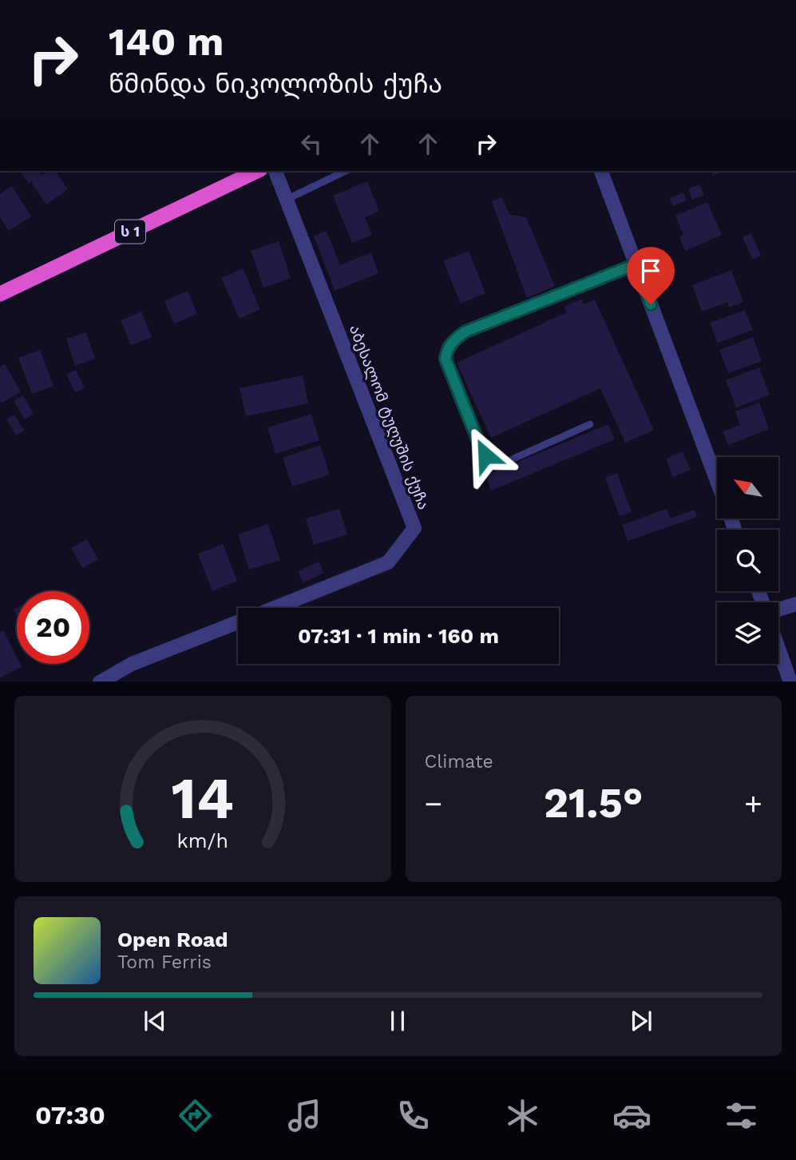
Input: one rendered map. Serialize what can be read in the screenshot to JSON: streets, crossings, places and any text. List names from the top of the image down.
{
  "streets": {
    "highway": ["ს 1"],
    "street": ["აბესალომ ტუღუშის ქუჩა"]
  },
  "north": "top left",
  "page": {
    "turn": ["140 m", "წმინდა ნიკოლოზის ქუჩა"],
    "limit": "20",
    "trip": "07:31 · 1 min · 160 m",
    "tile": "Climate",
    "heat": ["−", "21.5°", "+"],
    "song": ["Open Road", "Tom Ferris"],
    "tabs": "07:30",
    "gauge": ["14", "km/h"]
  }
}
